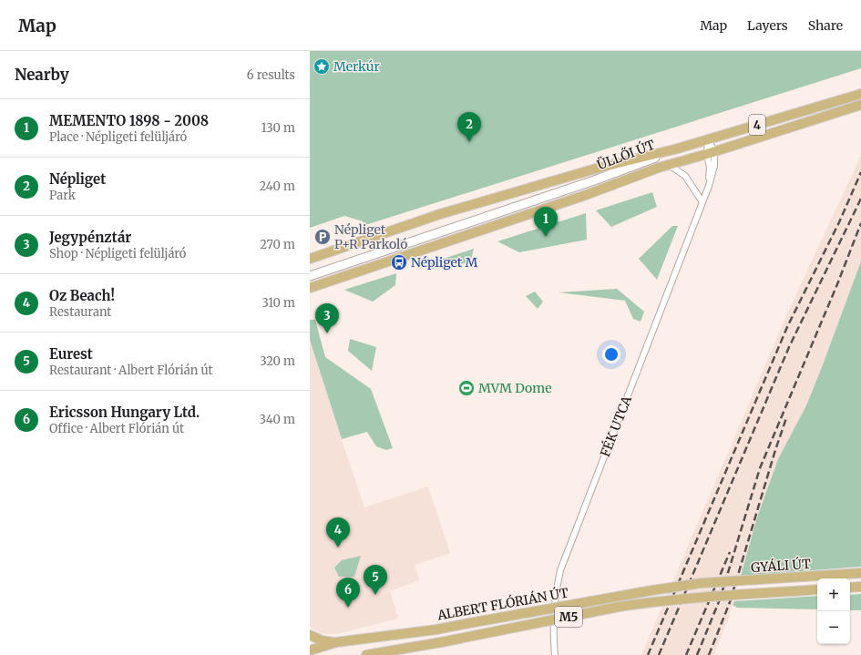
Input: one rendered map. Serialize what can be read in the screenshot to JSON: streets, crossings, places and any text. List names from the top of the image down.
{
  "streets": {
    "main road": [
      "4",
      "ÜLLŐI ÚT",
      "GYÁLI ÚT",
      "ALBERT FLÓRIÁN ÚT",
      "M5"
    ],
    "street": ["FÉK UTCA"]
  },
  "crossings": [
    ["ÜLLŐI ÚT", "FÉK UTCA"],
    ["GYÁLI ÚT", "ALBERT FLÓRIÁN ÚT"],
    ["ALBERT FLÓRIÁN ÚT", "M5"]
  ],
  "places": {
    "place": ["Merkúr"],
    "parking": ["Népliget P+R Parkoló"],
    "bus stop": ["Népliget M"],
    "sports": ["MVM Dome"]
  },
  "page": {
    "header": "Map",
    "nav": ["Map", "Layers", "Share"],
    "heading": ["Nearby", "6 results"],
    "list": [
      {
        "mark": "1",
        "name": "MEMENTO 1898 - 2008",
        "note": "Place · Népligeti felüljáró",
        "value": "130 m"
      },
      {
        "mark": "2",
        "name": "Népliget",
        "note": "Park",
        "value": "240 m"
      },
      {
        "mark": "3",
        "name": "Jegypénztár",
        "note": "Shop · Népligeti felüljáró",
        "value": "270 m"
      },
      {
        "mark": "4",
        "name": "Oz Beach!",
        "note": "Restaurant",
        "value": "310 m"
      },
      {
        "mark": "5",
        "name": "Eurest",
        "note": "Restaurant · Albert Flórián út",
        "value": "320 m"
      },
      {
        "mark": "6",
        "name": "Ericsson Hungary Ltd.",
        "note": "Office · Albert Flórián út",
        "value": "340 m"
      }
    ],
    "pins": [
      "2",
      "1",
      "3",
      "4",
      "5",
      "6"
    ],
    "map_buttons": ["+", "−"]
  }
}
